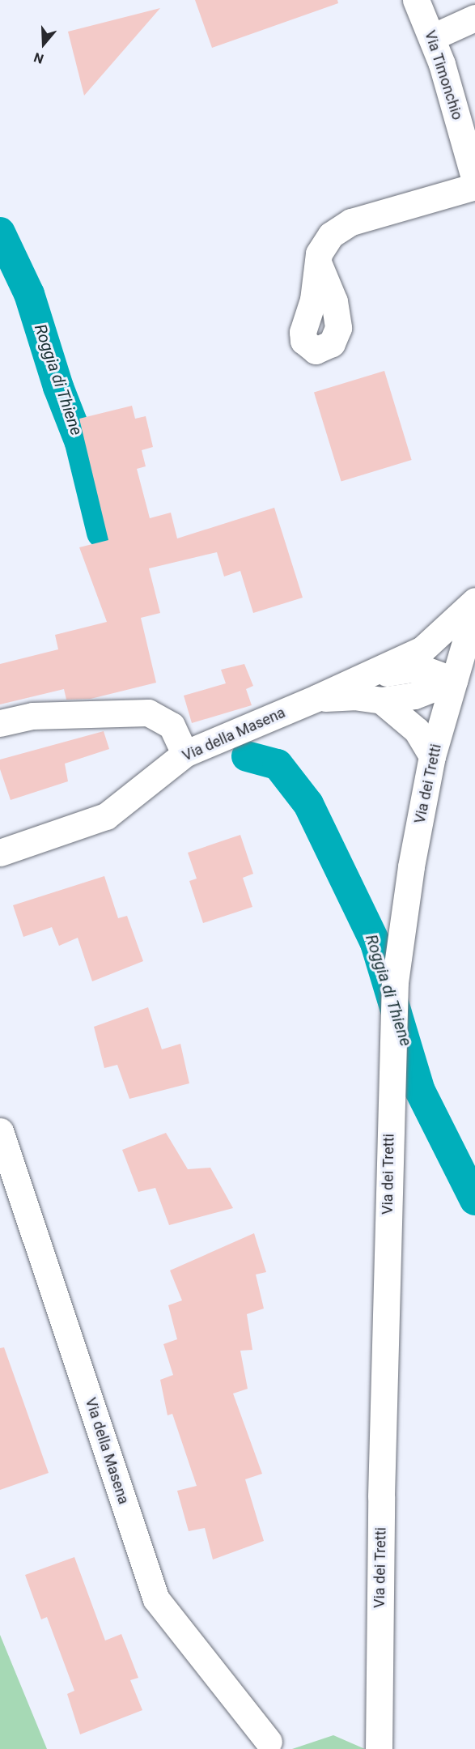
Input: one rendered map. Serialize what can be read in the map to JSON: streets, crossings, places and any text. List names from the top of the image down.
{
  "streets": {
    "street": ["Via Timonchio", "Via della Masena", "Via dei Tretti"]
  },
  "crossings": [
    ["Via della Masena", "Via dei Tretti"]
  ],
  "water": ["Roggia di Thiene"],
  "north": "bottom"
}
